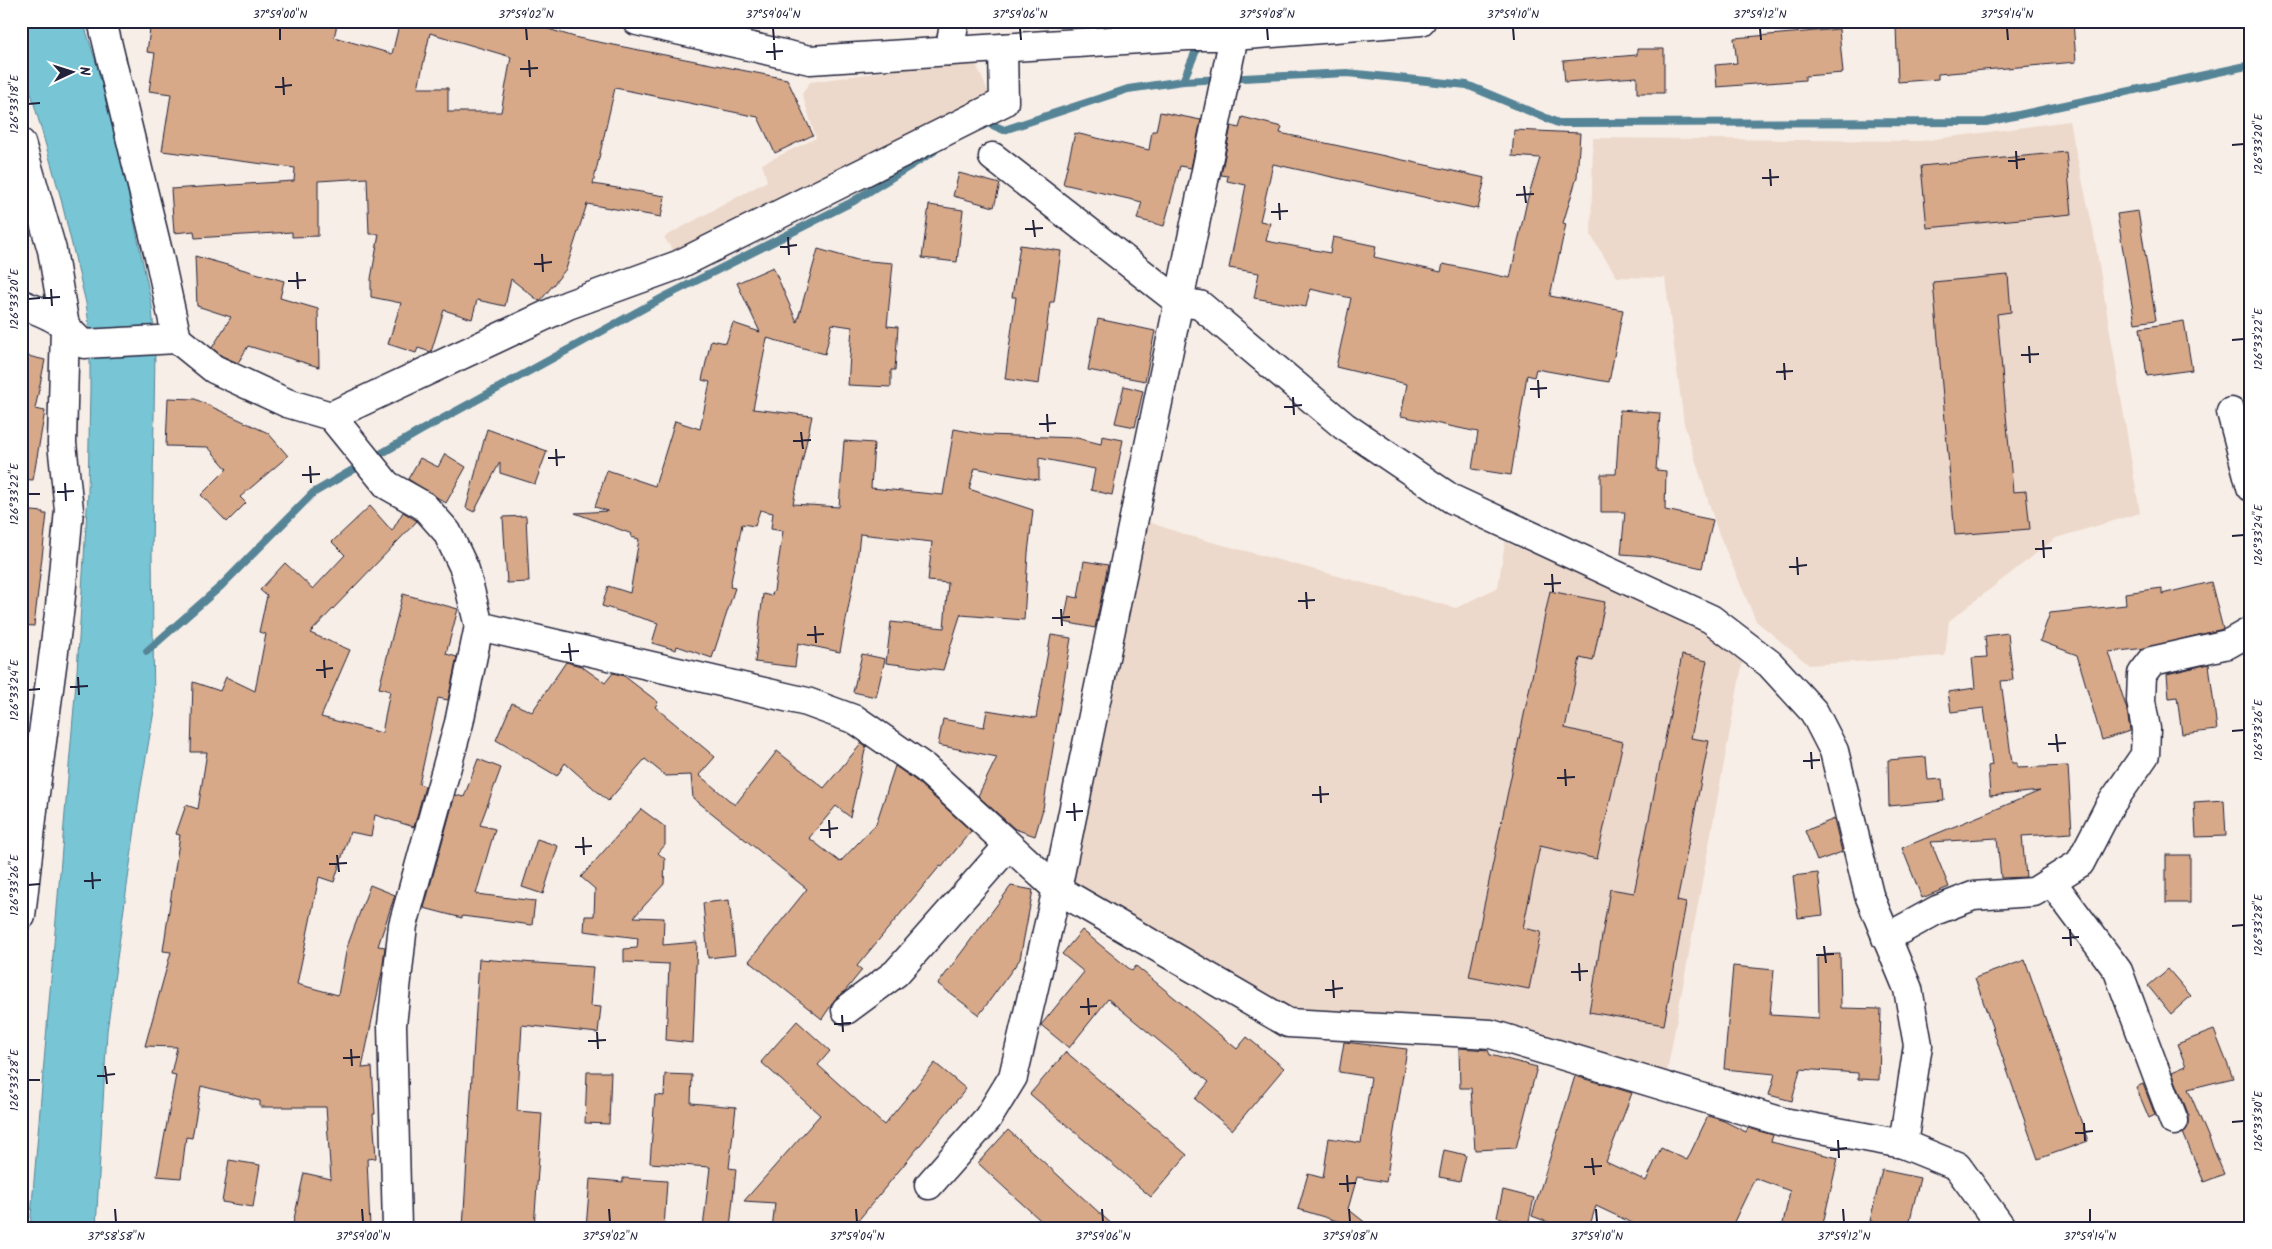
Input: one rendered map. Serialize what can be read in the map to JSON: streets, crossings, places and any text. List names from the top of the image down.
{
  "north": "right",
  "coordinates": [
    "37°59'00\"N",
    "37°59'02\"N",
    "37°59'04\"N",
    "37°59'06\"N",
    "37°59'08\"N",
    "37°59'10\"N",
    "37°59'12\"N",
    "37°59'14\"N",
    "126°33'18\"E",
    "126°33'20\"E",
    "126°33'22\"E",
    "126°33'24\"E",
    "126°33'26\"E",
    "126°33'28\"E",
    "126°33'30\"E",
    "37°58'58\"N"
  ]
}
